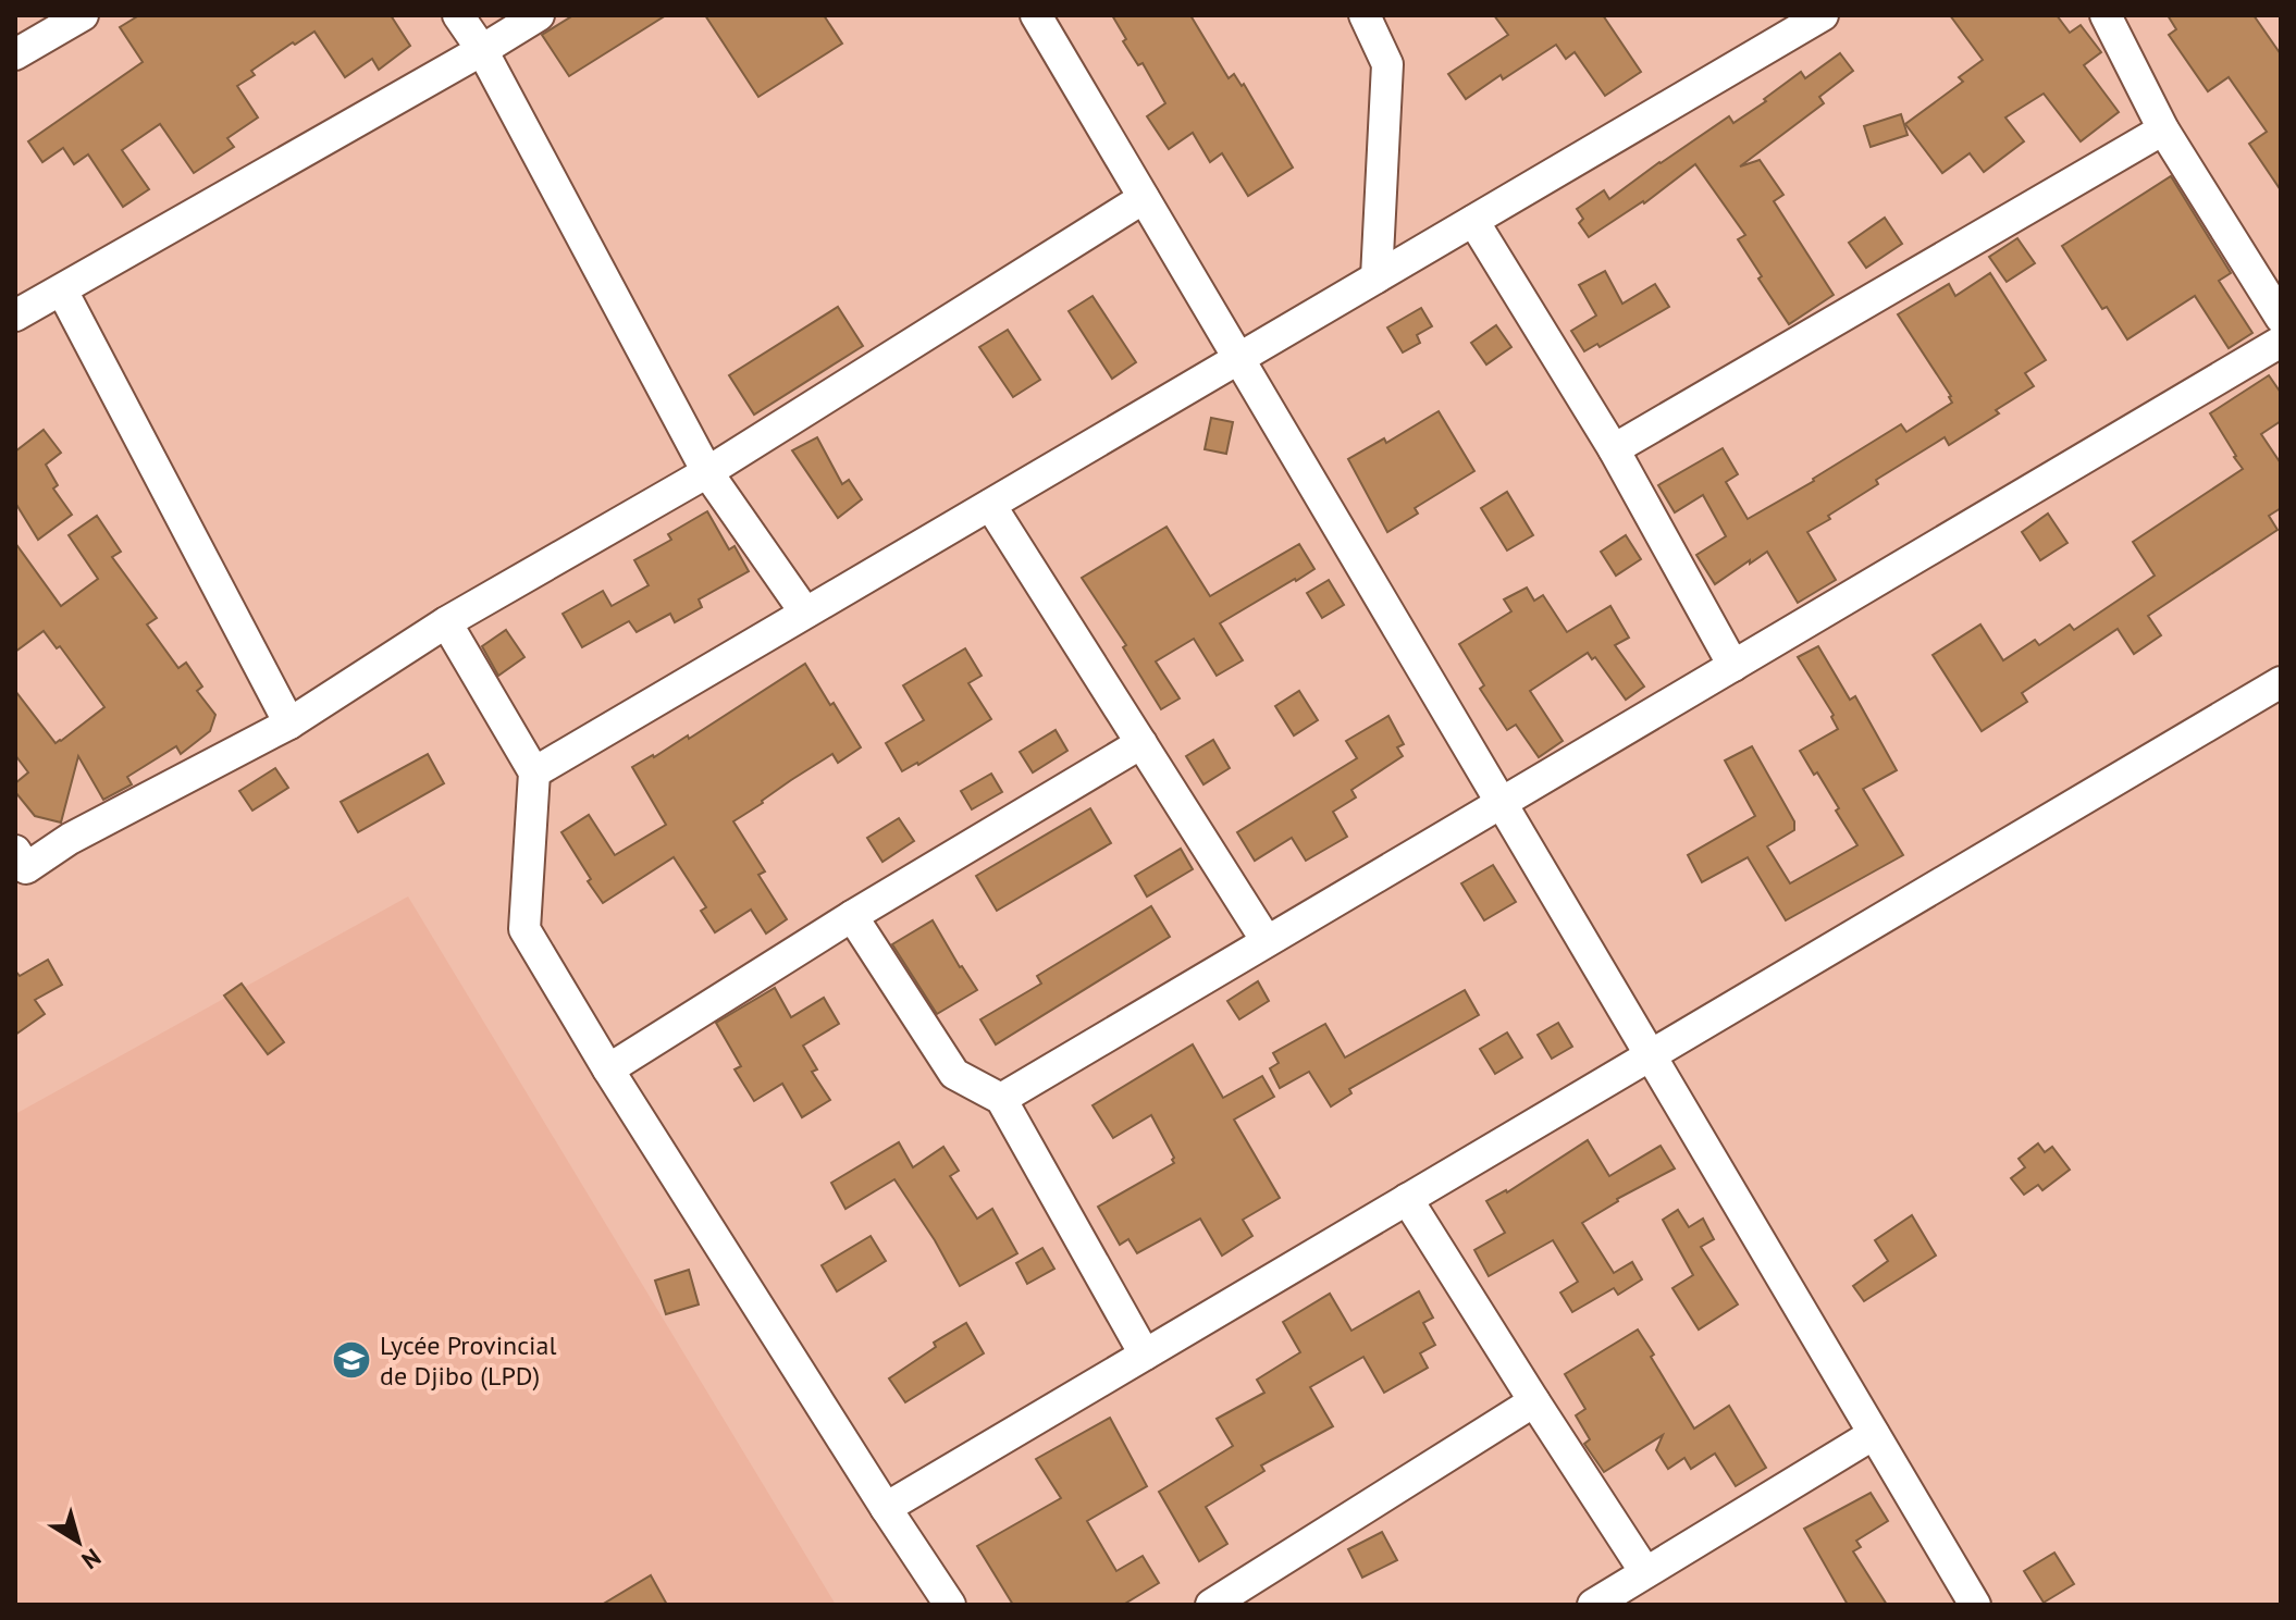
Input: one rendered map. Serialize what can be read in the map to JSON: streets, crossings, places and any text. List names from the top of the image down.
{
  "places": {
    "school or university": ["Lycée Provincial de Djibo (LPD)"]
  },
  "north": "bottom right"
}
